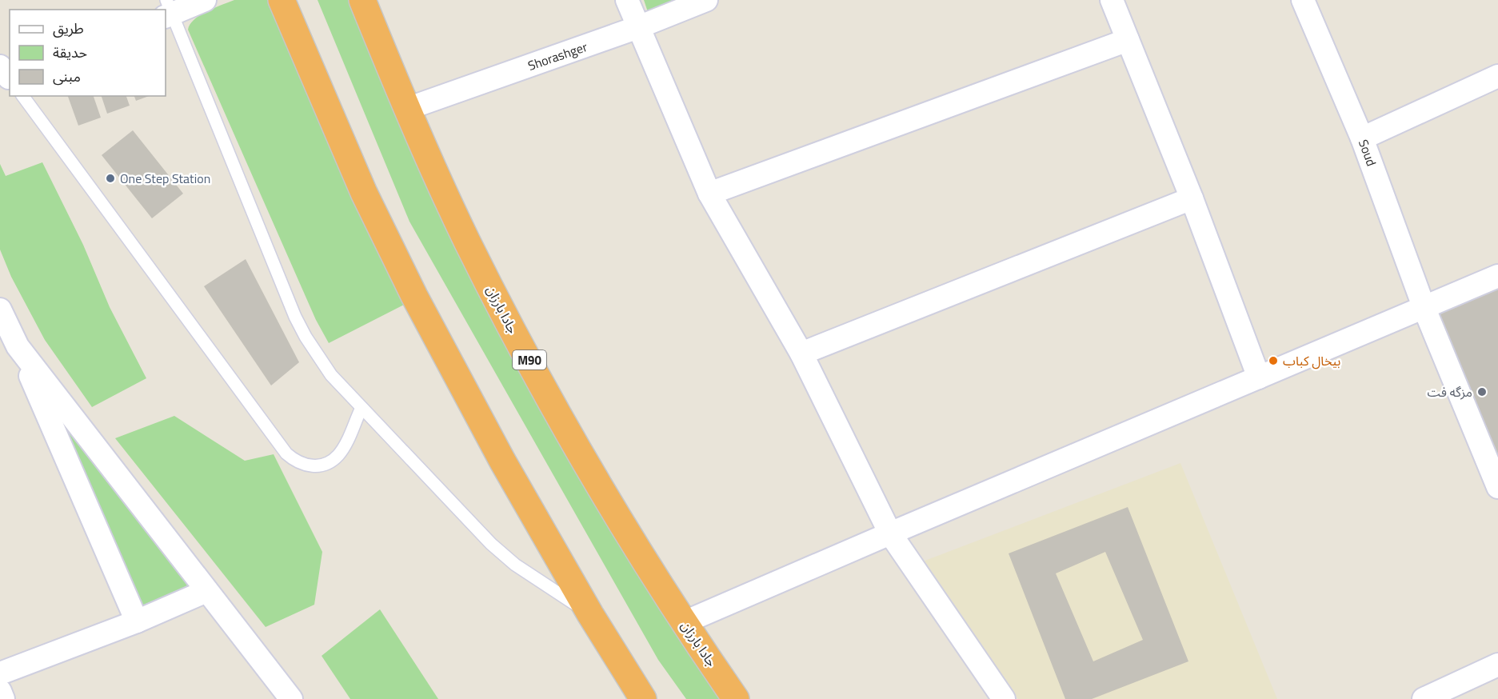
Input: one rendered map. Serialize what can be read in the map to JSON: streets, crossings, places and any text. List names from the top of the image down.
{
  "streets": {
    "highway": ["جادا بارزان", "M90"],
    "street": ["Shorashger", "Soud"]
  },
  "crossings": [
    ["Shorashger", "جادا بارزان"]
  ],
  "places": ["One Step Station", "بيخال كباب", "مزگه فت"],
  "legend": ["طريق", "حديقة", "مبنى"]
}
